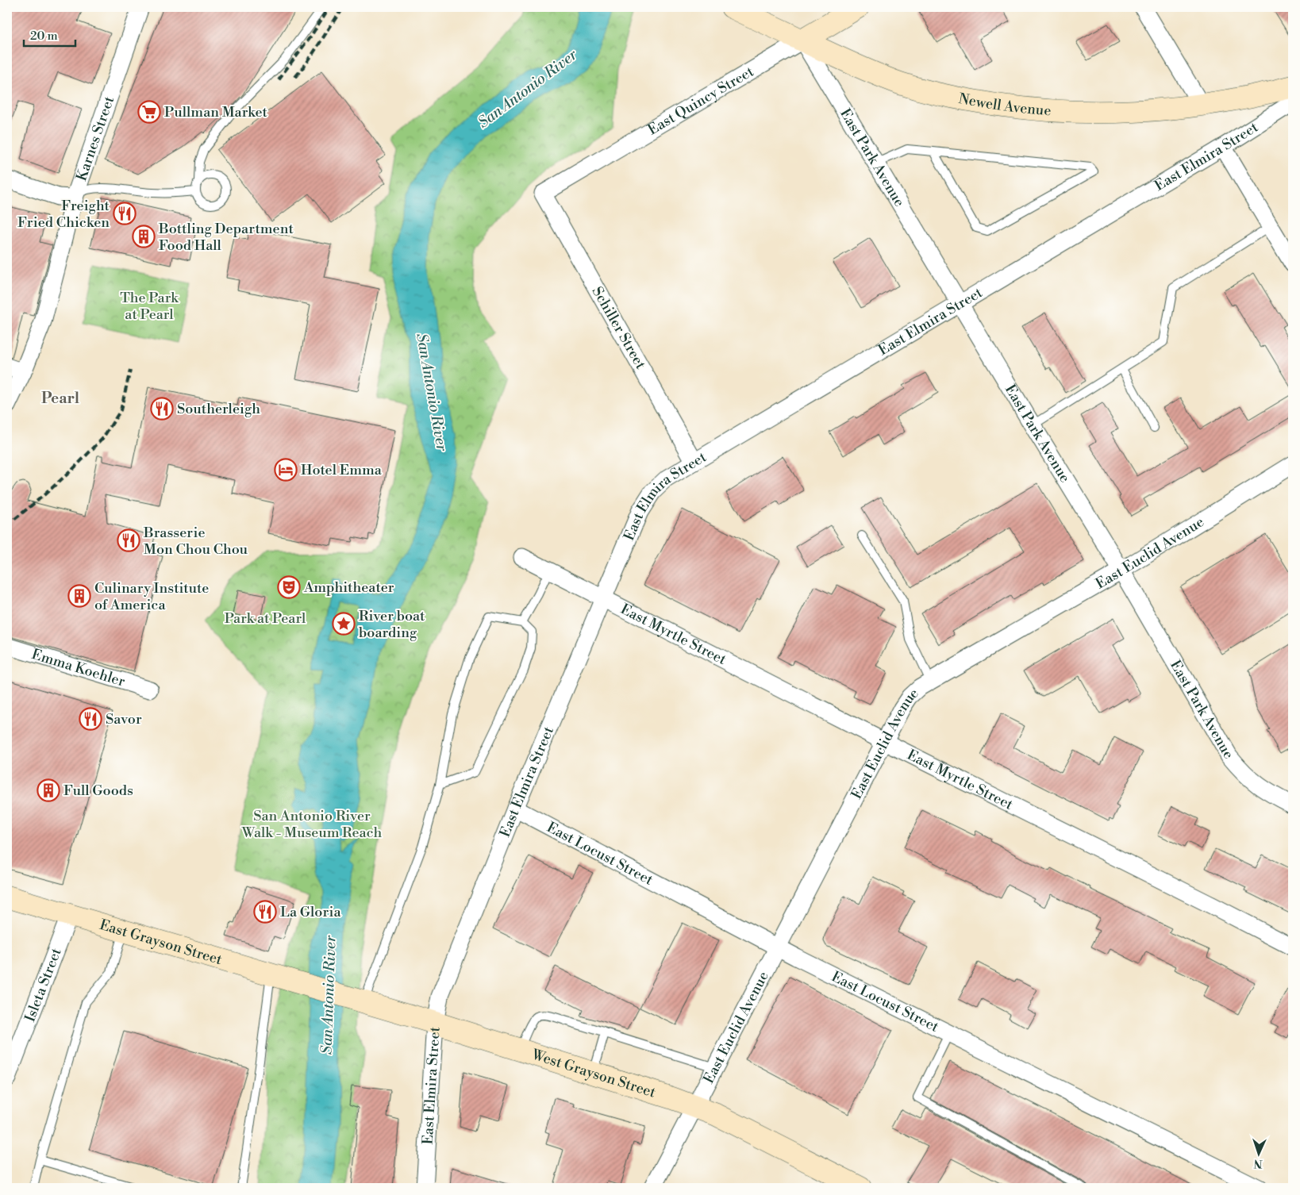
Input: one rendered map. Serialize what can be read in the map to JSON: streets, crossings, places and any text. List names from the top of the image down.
{
  "streets": {
    "street": [
      "East Quincy Street",
      "Newell Avenue",
      "Karnes Street",
      "East Elmira Street",
      "East Park Avenue",
      "Schiller Street",
      "East Euclid Avenue",
      "East Myrtle Street",
      "Emma Koehler",
      "East Locust Street",
      "East Grayson Street",
      "Isleta Street",
      "West Grayson Street"
    ]
  },
  "crossings": [
    ["East Quincy Street", "Newell Avenue"],
    ["East Quincy Street", "East Park Avenue"],
    ["East Quincy Street", "Schiller Street"],
    ["Newell Avenue", "East Park Avenue"],
    ["East Elmira Street", "East Park Avenue"],
    ["East Elmira Street", "Schiller Street"],
    ["East Elmira Street", "East Myrtle Street"],
    ["East Elmira Street", "East Locust Street"],
    ["East Elmira Street", "West Grayson Street"],
    ["East Park Avenue", "East Euclid Avenue"],
    ["East Euclid Avenue", "East Myrtle Street"],
    ["East Euclid Avenue", "East Locust Street"],
    ["East Euclid Avenue", "West Grayson Street"],
    ["East Grayson Street", "Isleta Street"],
    ["East Grayson Street", "West Grayson Street"]
  ],
  "districts": ["Pearl"],
  "water": ["San Antonio River"],
  "parks": ["The Park at Pearl", "Park at Pearl", "San Antonio River Walk - Museum Reach"],
  "places": {
    "supermarket": ["Pullman Market"],
    "restaurant": [
      "Freight Fried Chicken",
      "Southerleigh",
      "Brasserie Mon Chou Chou",
      "Savor",
      "La Gloria"
    ],
    "building": ["Bottling Department Food Hall", "Culinary Institute of America", "Full Goods"],
    "hotel": ["Hotel Emma"],
    "theatre": ["Amphitheater"],
    "place": ["River boat boarding"]
  },
  "scale_bar": "20 m",
  "north": "bottom"
}
